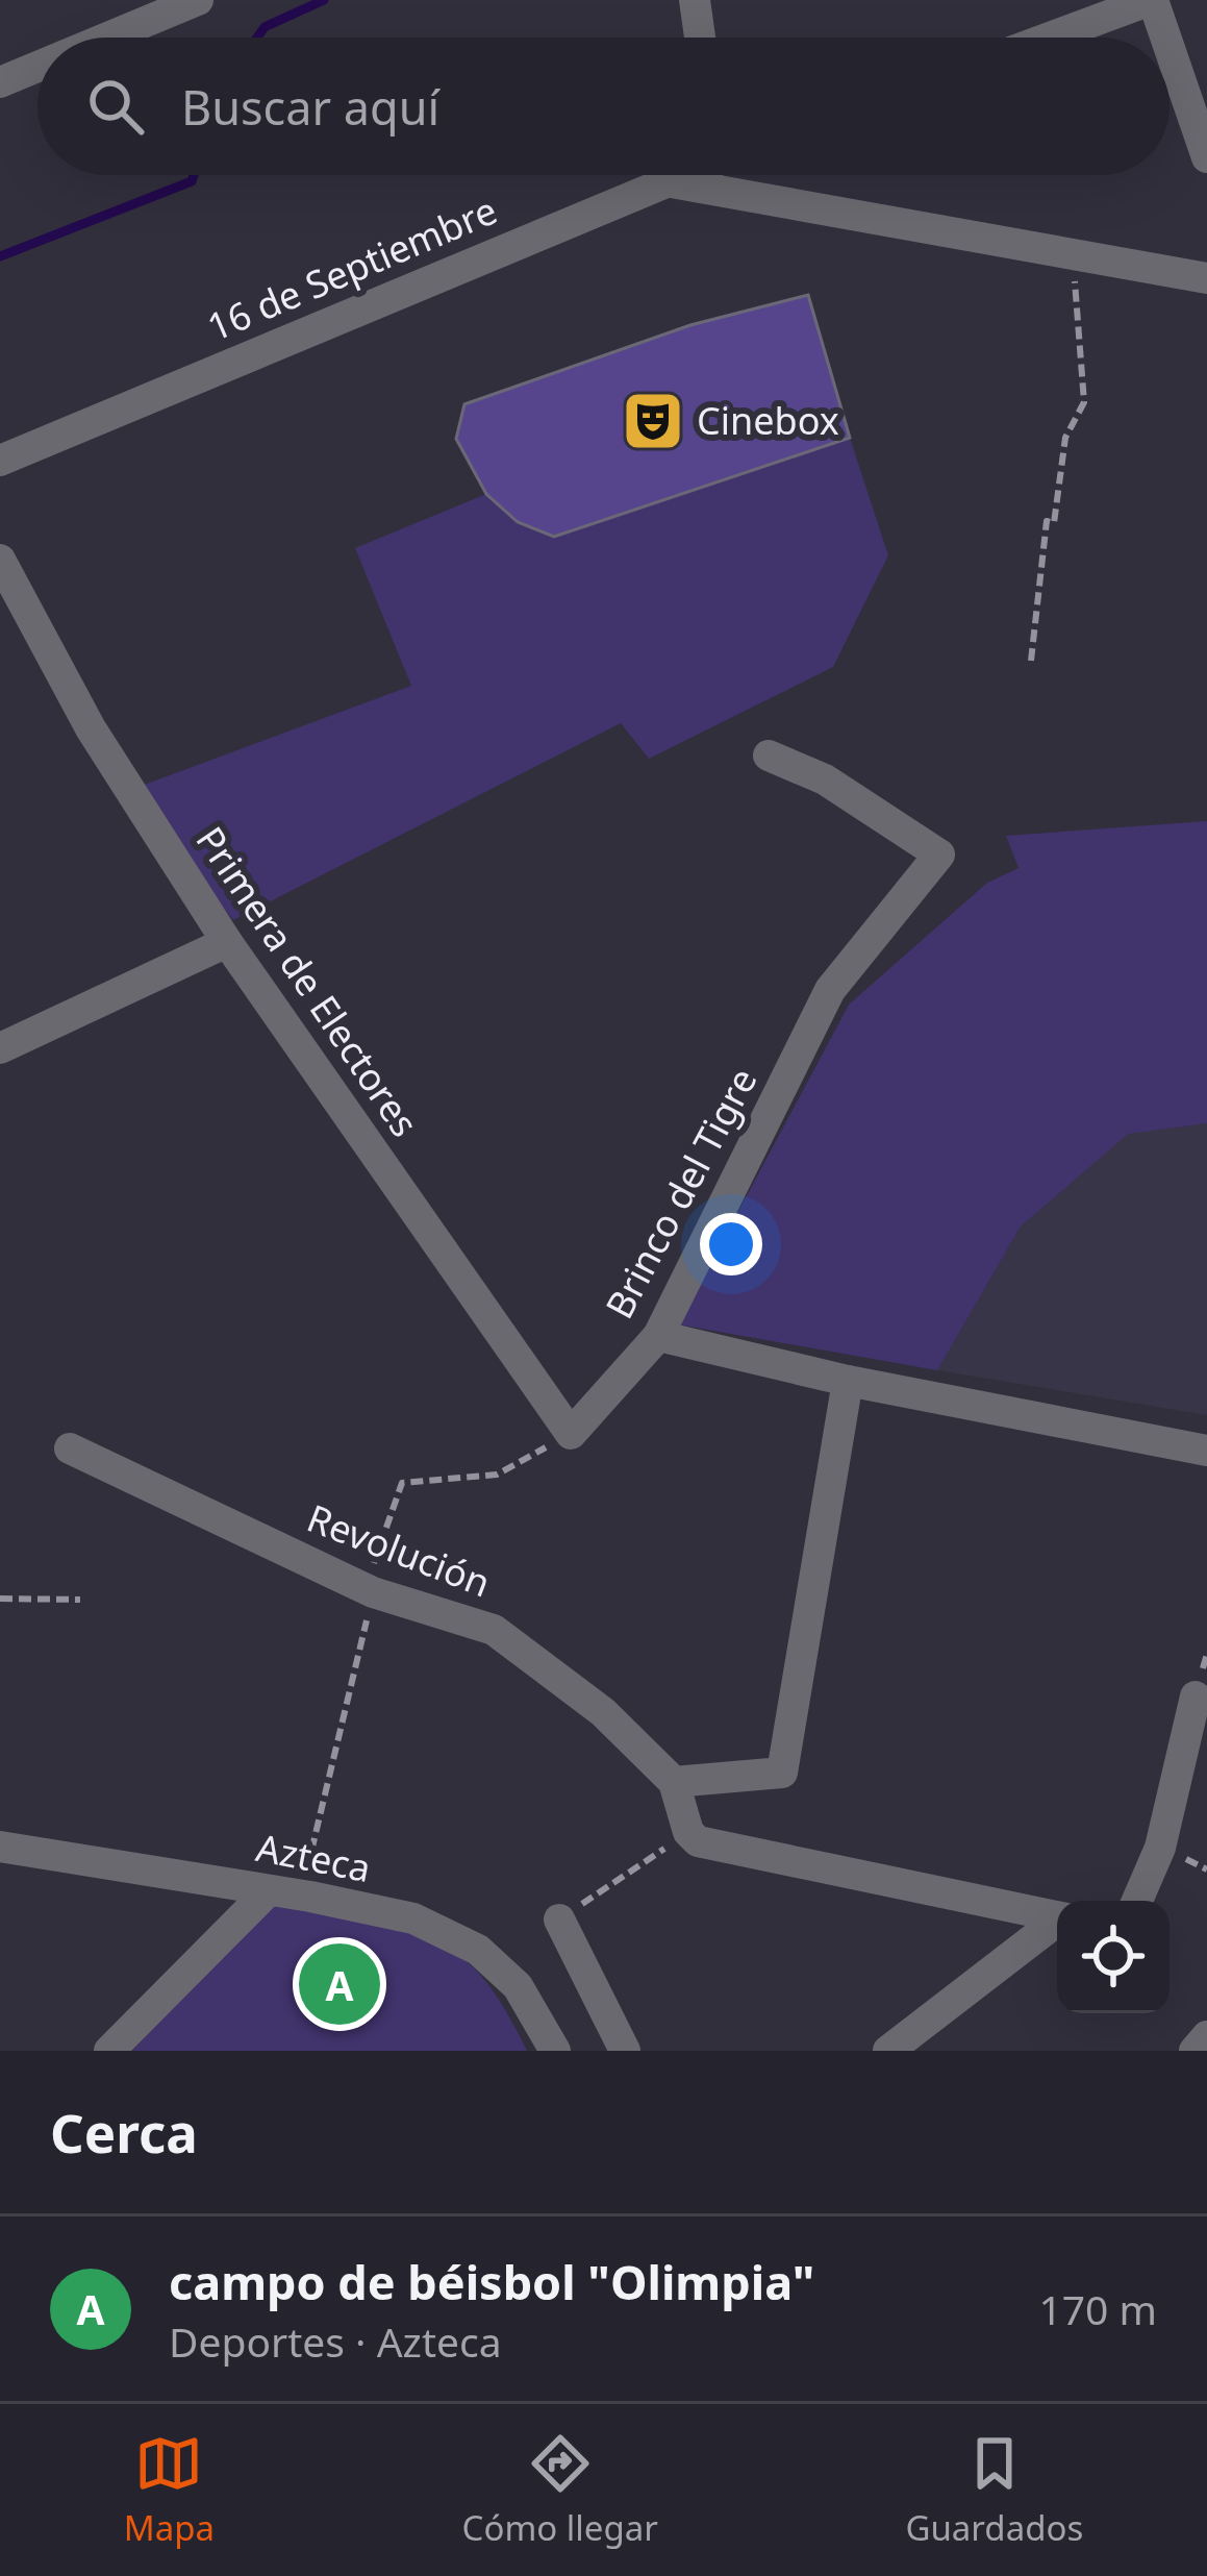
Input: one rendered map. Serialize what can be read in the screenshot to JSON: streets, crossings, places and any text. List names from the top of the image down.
{
  "streets": {
    "street": [
      "16 de Septiembre",
      "Primera de Electores",
      "Brinco del Tigre",
      "Revolución",
      "Azteca"
    ]
  },
  "crossings": [
    ["Primera de Electores", "Brinco del Tigre"]
  ],
  "places": {
    "theatre": ["Cinebox"]
  },
  "page": {
    "search": "Buscar aquí",
    "pins": "A",
    "heading": "Cerca",
    "list": [
      {
        "mark": "A",
        "name": "campo de béisbol \"Olimpia\"",
        "note": "Deportes · Azteca",
        "value": "170 m"
      }
    ],
    "nav": ["Mapa", "Cómo llegar", "Guardados"]
  }
}
